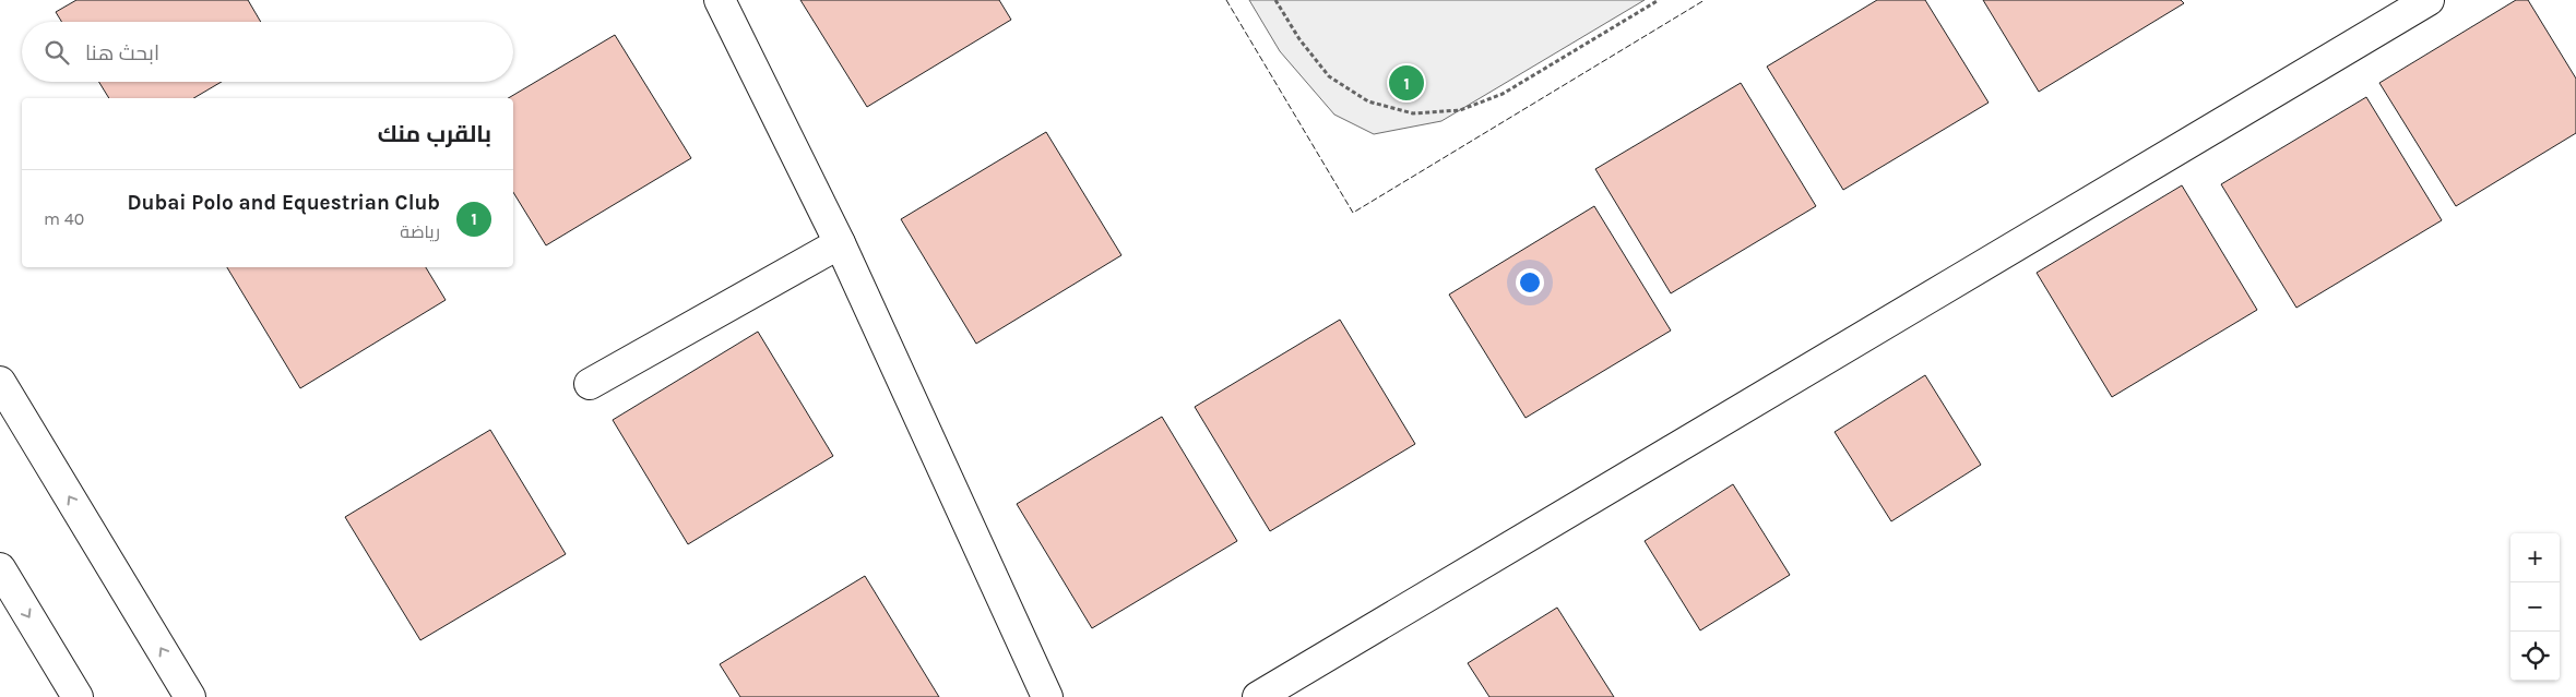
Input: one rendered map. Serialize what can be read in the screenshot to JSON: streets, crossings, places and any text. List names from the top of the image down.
{
  "page": {
    "search": "ابحث هنا",
    "pins": "1",
    "heading": "بالقرب منك",
    "list": [
      {
        "mark": "1",
        "name": "Dubai Polo and Equestrian Club",
        "note": "رياضة",
        "value": "40 m"
      }
    ],
    "map_buttons": ["+", "−"]
  }
}
